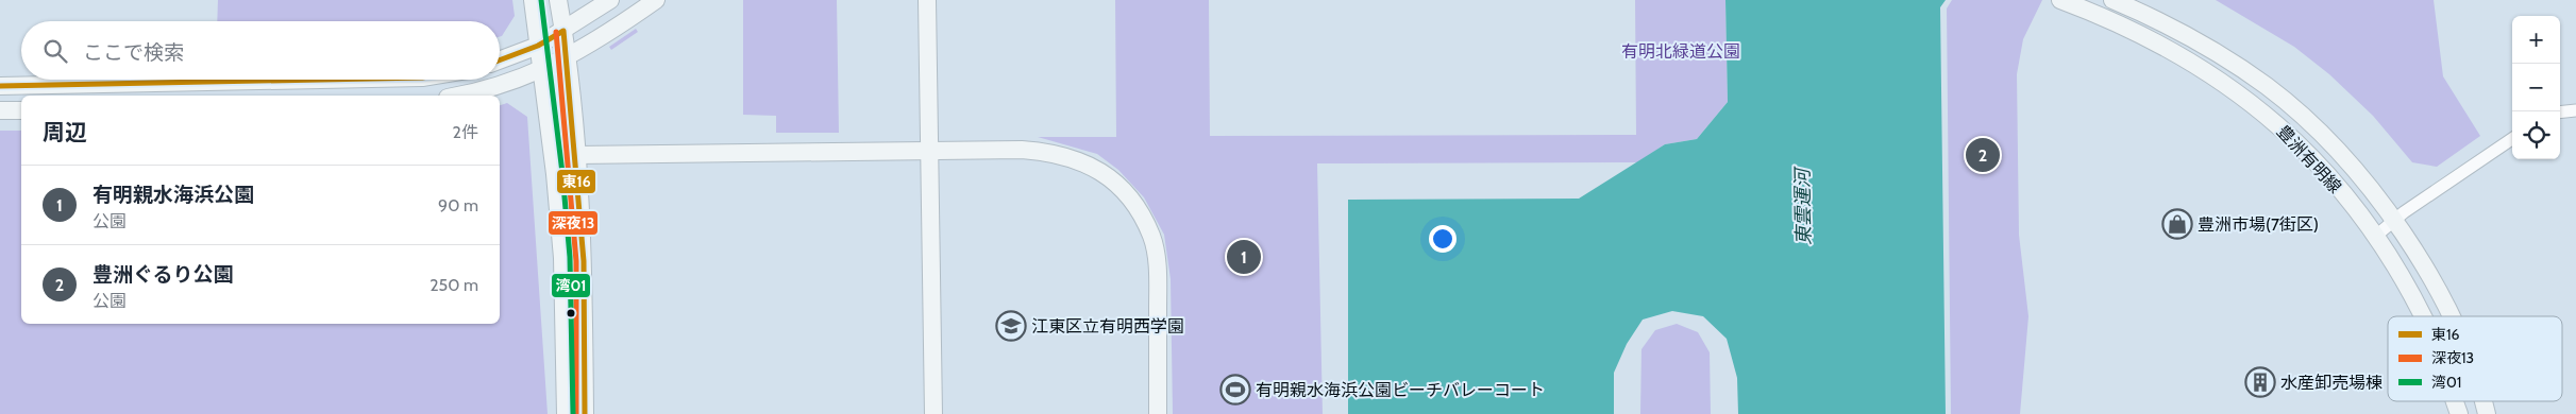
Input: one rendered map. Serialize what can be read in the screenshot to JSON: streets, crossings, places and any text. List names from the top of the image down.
{
  "streets": {
    "main road": ["豊洲有明線"]
  },
  "water": ["東雲運河"],
  "parks": ["有明北緑道公園"],
  "places": {
    "shop": ["豊洲市場(7街区)"],
    "school or university": ["江東区立有明西学園"],
    "building": ["水産卸売場棟"],
    "sports": ["有明親水海浜公園ビーチバレーコート"]
  },
  "lines": ["transit line 湾01", "transit line 東16", "transit line 深夜13"],
  "legend": ["東16", "深夜13", "湾01"],
  "page": {
    "map_buttons": ["+", "−"],
    "search": "ここで検索",
    "heading": ["周辺", "2件"],
    "pins": ["2", "1"],
    "list": [
      {
        "mark": "1",
        "name": "有明親水海浜公園",
        "note": "公園",
        "value": "90 m"
      },
      {
        "mark": "2",
        "name": "豊洲ぐるり公園",
        "note": "公園",
        "value": "250 m"
      }
    ]
  }
}
